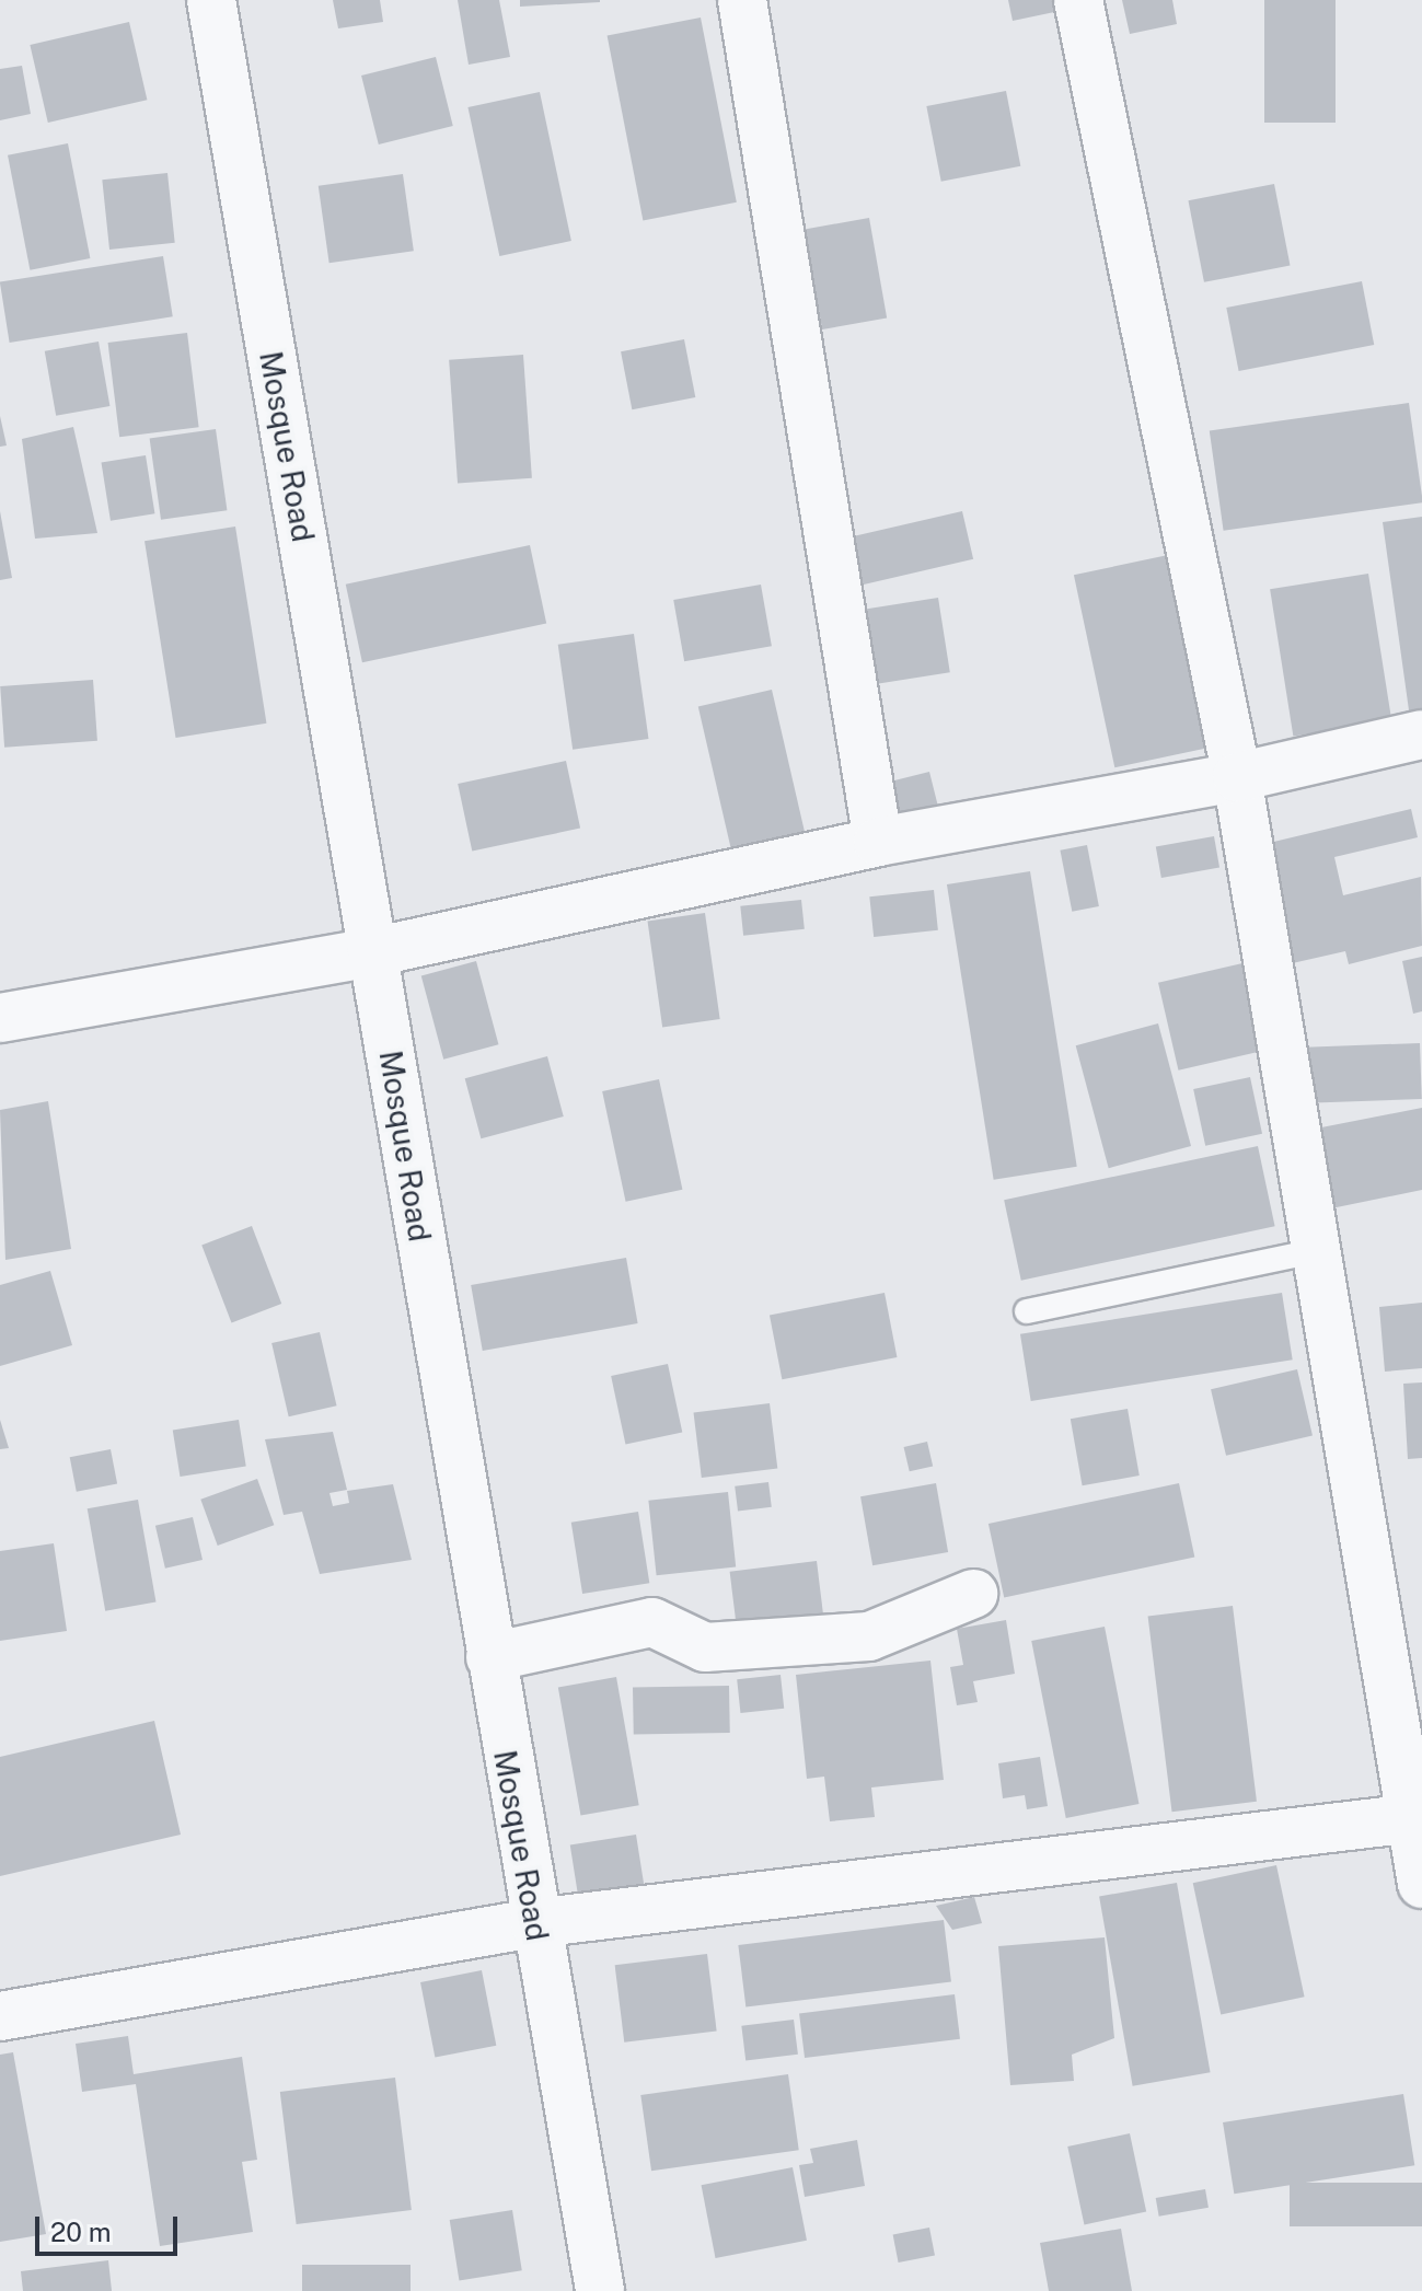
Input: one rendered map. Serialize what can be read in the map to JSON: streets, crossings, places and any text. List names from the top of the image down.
{
  "streets": {
    "street": ["Mosque Road"]
  },
  "scale_bar": "20 m"
}
